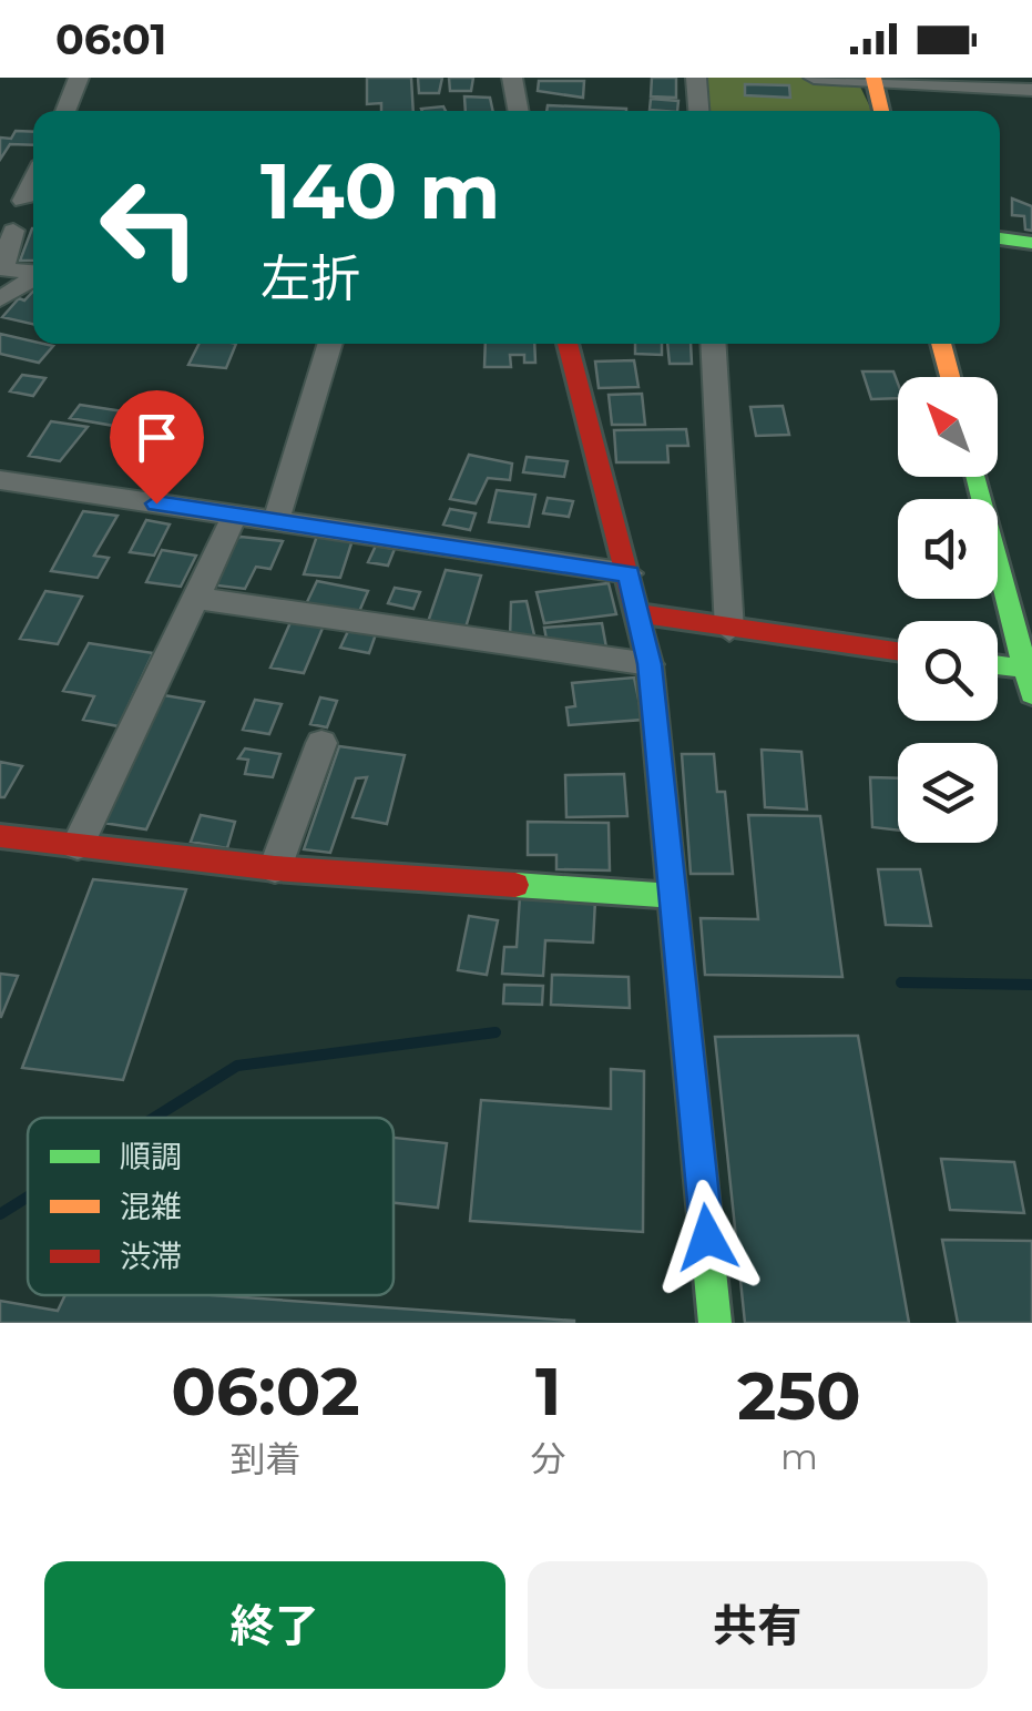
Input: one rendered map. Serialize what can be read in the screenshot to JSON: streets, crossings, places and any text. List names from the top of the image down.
{
  "legend": ["順調", "混雑", "渋滞"],
  "north": "top left",
  "page": {
    "status": "06:01",
    "turn": ["140 m", "左折"],
    "eta": [
      "06:02",
      "到着",
      "1",
      "分",
      "250",
      "m"
    ],
    "buttons": ["終了", "共有"]
  }
}
